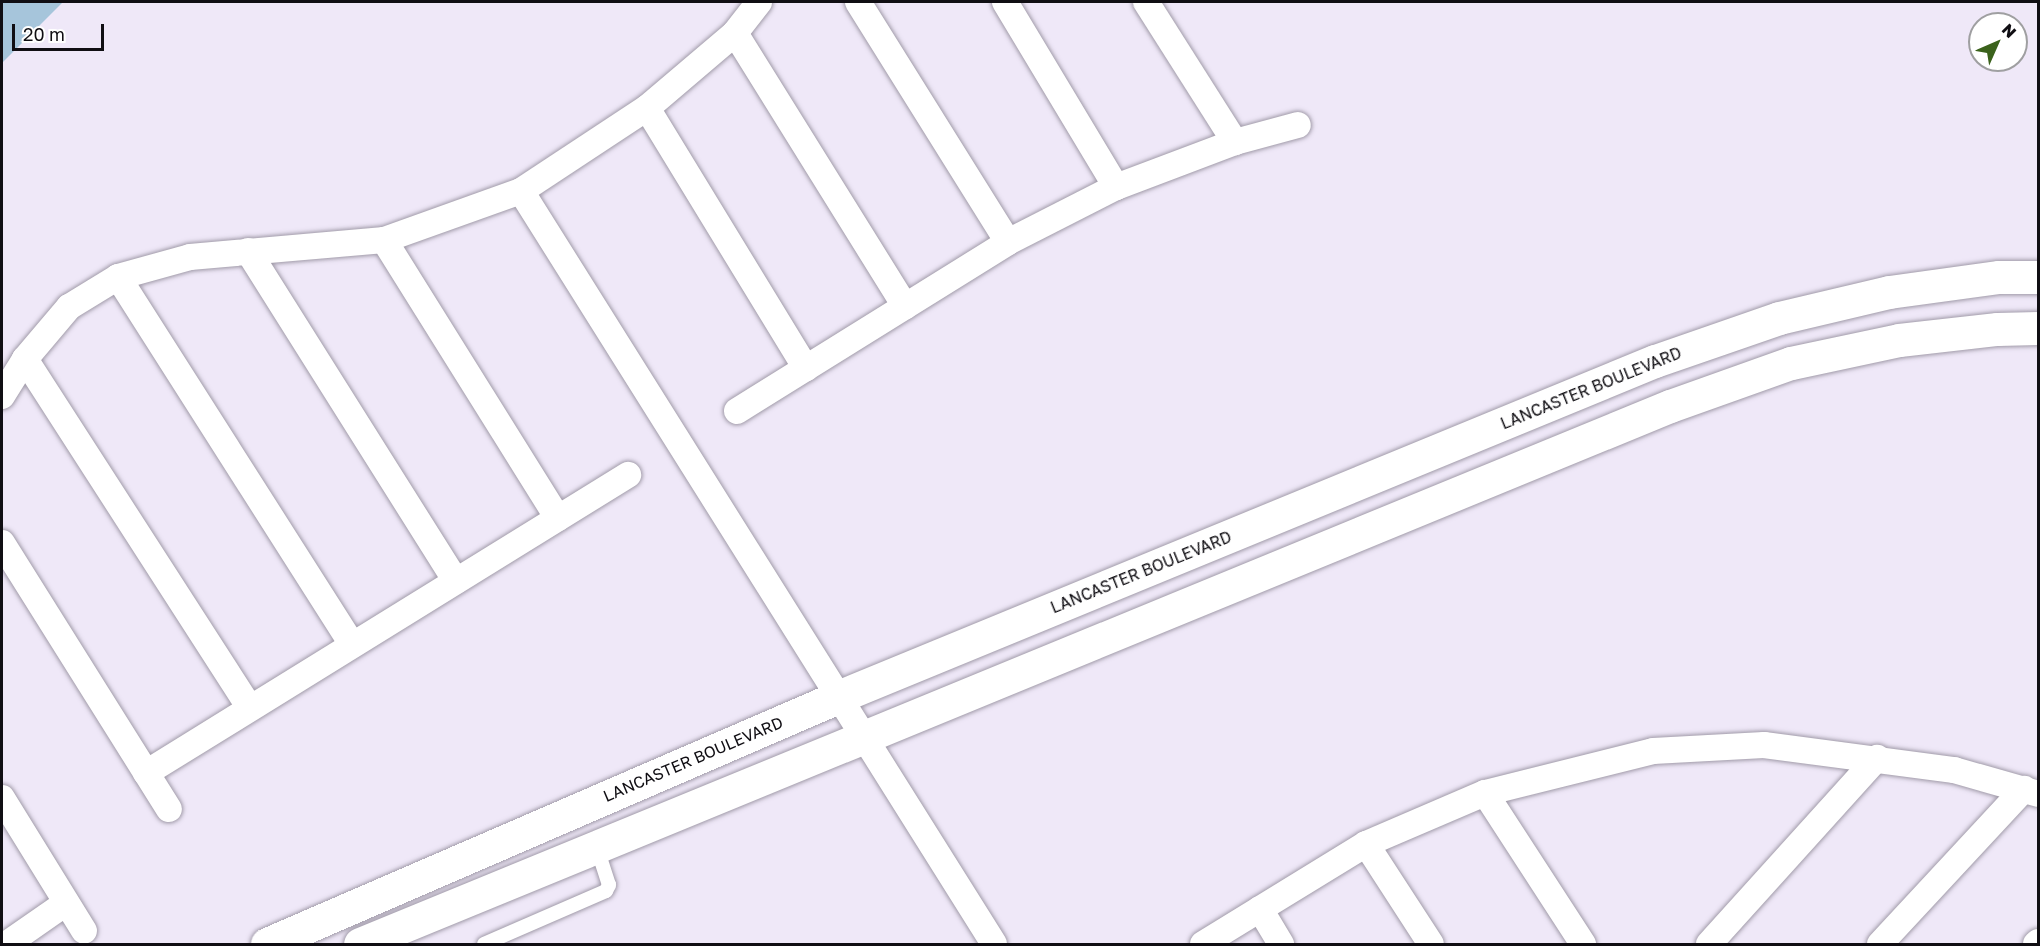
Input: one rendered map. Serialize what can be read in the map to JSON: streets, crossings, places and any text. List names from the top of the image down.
{
  "streets": {
    "main road": ["LANCASTER BOULEVARD"]
  },
  "scale_bar": "20 m",
  "north": "top right"
}
